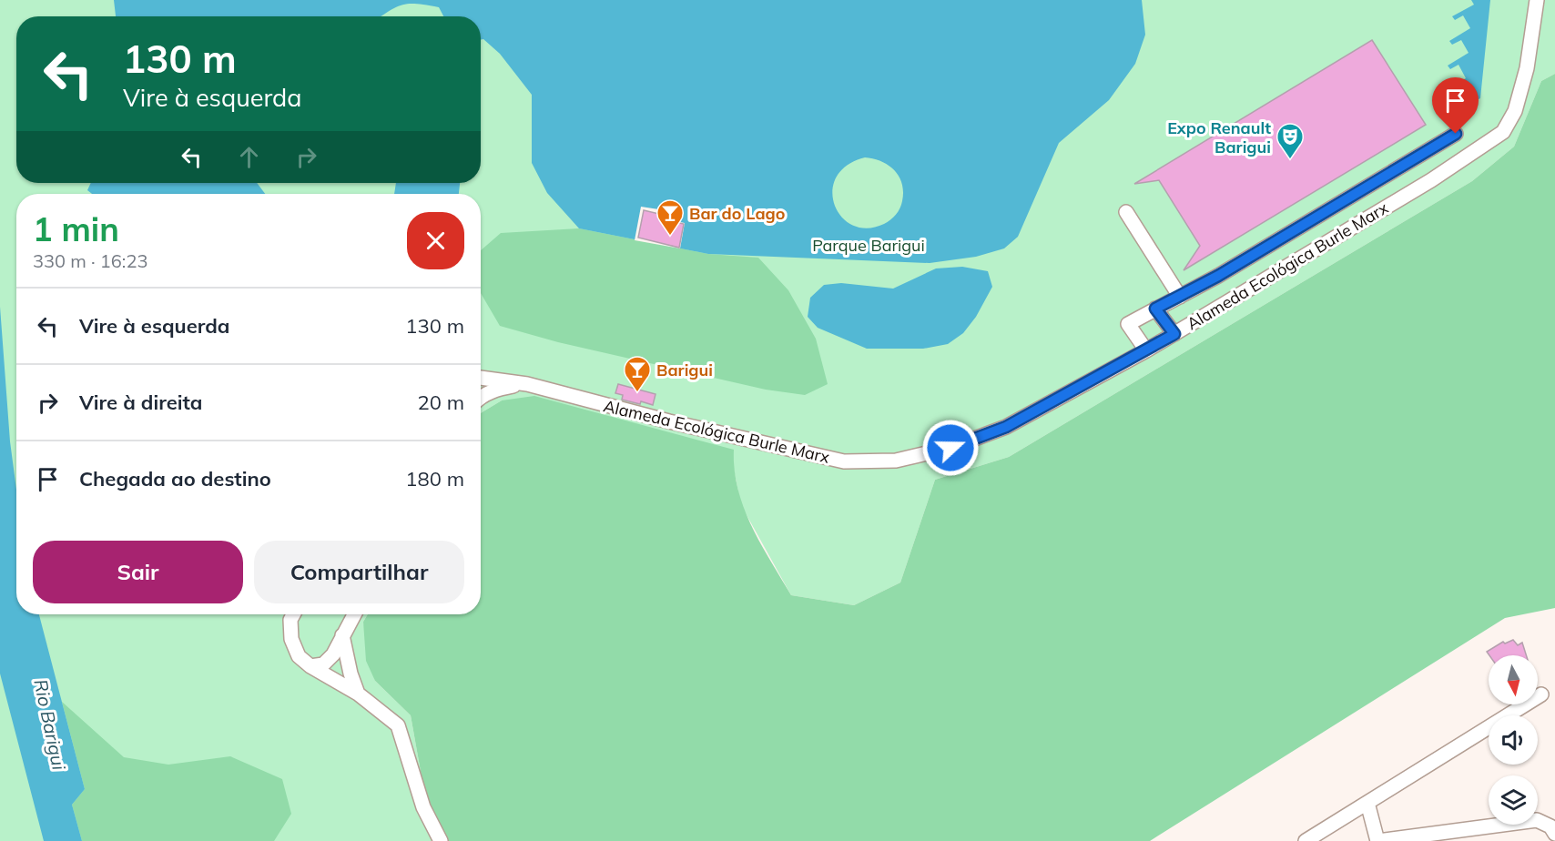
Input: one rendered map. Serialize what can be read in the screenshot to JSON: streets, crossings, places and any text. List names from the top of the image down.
{
  "streets": {
    "street": ["Alameda Ecológica Burle Marx"]
  },
  "water": ["Rio Barigui"],
  "parks": ["Parque Barigui"],
  "places": {
    "theatre": ["Expo Renault Barigui"],
    "bar": ["Bar do Lago", "Barigui"]
  },
  "north": "bottom",
  "page": {
    "turn": ["130 m", "Vire à esquerda"],
    "heading": ["1 min", "330 m · 16:23"],
    "list": [
      {
        "name": "Vire à esquerda",
        "value": "130 m"
      },
      {
        "name": "Vire à direita",
        "value": "20 m"
      },
      {
        "name": "Chegada ao destino",
        "value": "180 m"
      }
    ],
    "buttons": ["Sair", "Compartilhar"]
  }
}
